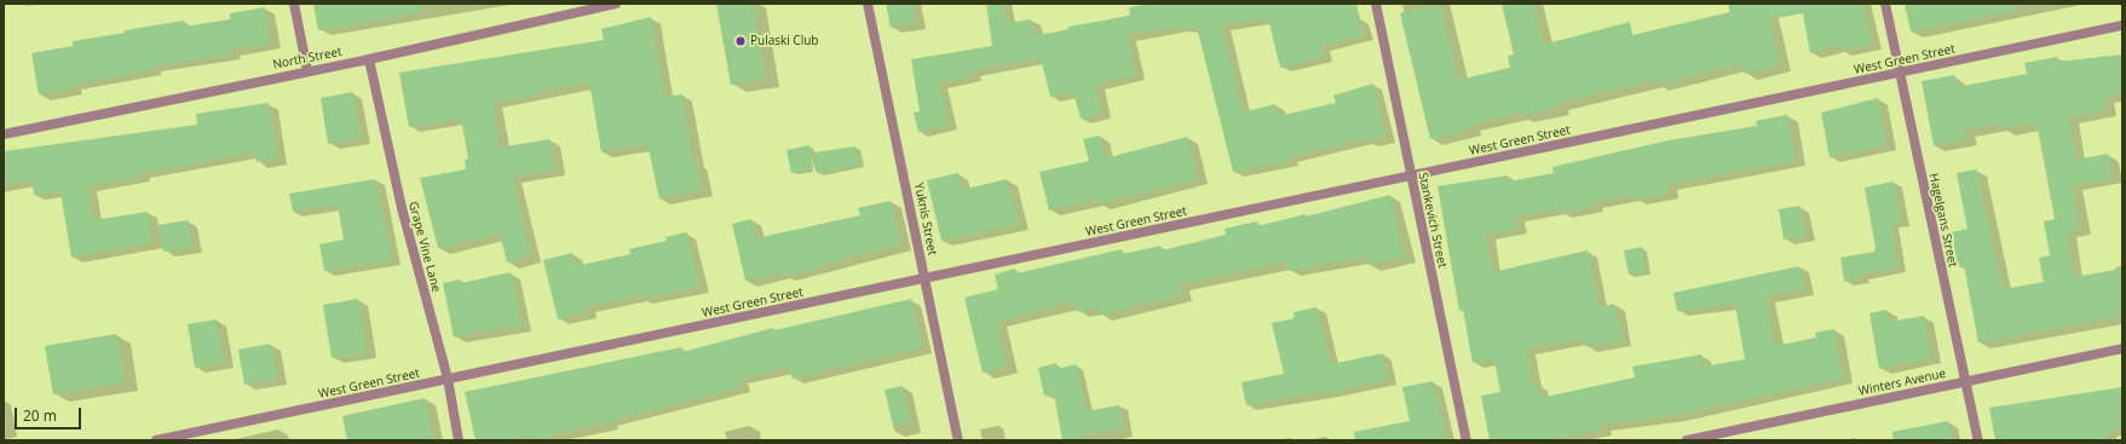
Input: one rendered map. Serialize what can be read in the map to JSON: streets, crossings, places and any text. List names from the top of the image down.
{
  "streets": {
    "street": [
      "North Street",
      "West Green Street",
      "Yuknis Street",
      "Stankevich Street",
      "Hagelgans Street",
      "Grape Vine Lane",
      "Winters Avenue"
    ]
  },
  "crossings": [
    ["North Street", "Grape Vine Lane"],
    ["West Green Street", "Yuknis Street"],
    ["West Green Street", "Stankevich Street"],
    ["West Green Street", "Hagelgans Street"],
    ["West Green Street", "Grape Vine Lane"],
    ["Hagelgans Street", "Winters Avenue"]
  ],
  "places": ["Pulaski Club"],
  "scale_bar": "20 m"
}
